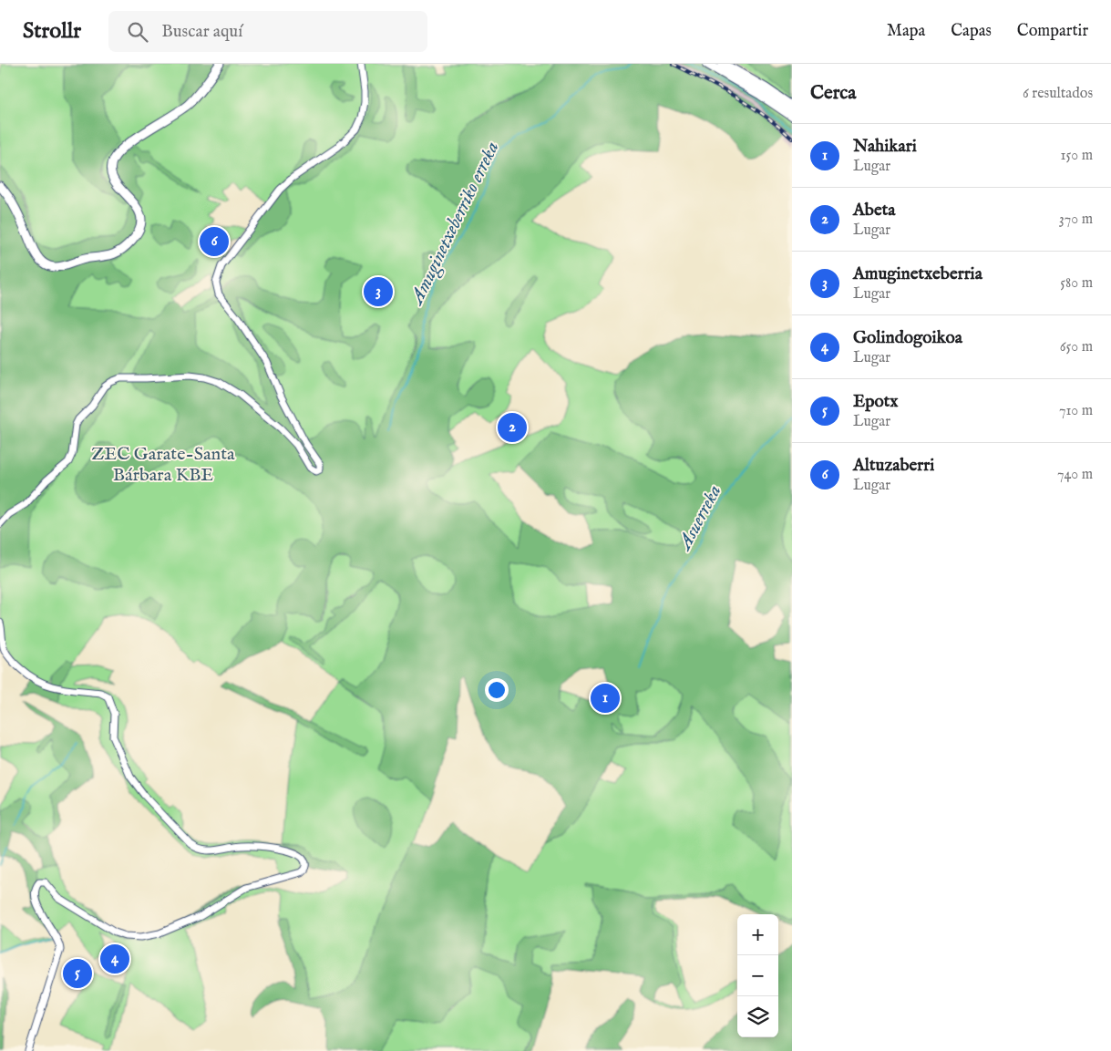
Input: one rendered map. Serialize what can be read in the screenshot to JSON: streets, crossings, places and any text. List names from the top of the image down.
{
  "water": ["Amuginetxeberriko erreka", "Asuerreka"],
  "parks": ["ZEC Garate-Santa Bárbara KBE"],
  "page": {
    "header": "Strollr",
    "search": "Buscar aquí",
    "nav": ["Mapa", "Capas", "Compartir"],
    "heading": ["Cerca", "6 resultados"],
    "list": [
      {
        "mark": "1",
        "name": "Nahikari",
        "note": "Lugar",
        "value": "150 m"
      },
      {
        "mark": "2",
        "name": "Abeta",
        "note": "Lugar",
        "value": "370 m"
      },
      {
        "mark": "3",
        "name": "Amuginetxeberria",
        "note": "Lugar",
        "value": "580 m"
      },
      {
        "mark": "4",
        "name": "Golindogoikoa",
        "note": "Lugar",
        "value": "650 m"
      },
      {
        "mark": "5",
        "name": "Epotx",
        "note": "Lugar",
        "value": "710 m"
      },
      {
        "mark": "6",
        "name": "Altuzaberri",
        "note": "Lugar",
        "value": "740 m"
      }
    ],
    "pins": [
      "6",
      "3",
      "2",
      "1",
      "4",
      "5"
    ],
    "map_buttons": ["+", "−"]
  }
}
